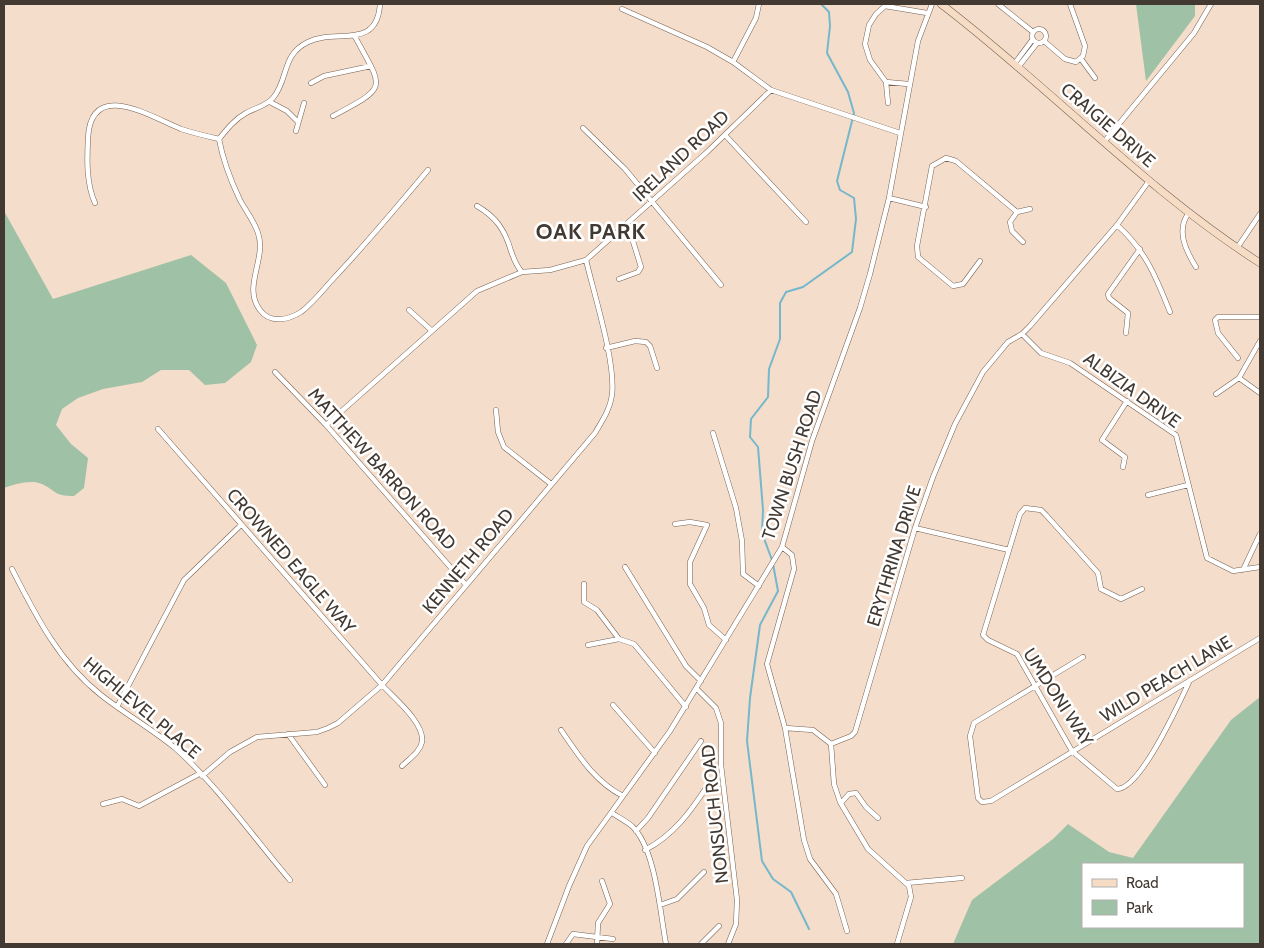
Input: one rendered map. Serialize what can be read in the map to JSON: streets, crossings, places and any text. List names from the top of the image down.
{
  "streets": {
    "street": [
      "CRAIGIE DRIVE",
      "IRELAND ROAD",
      "ALBIZIA DRIVE",
      "TOWN BUSH ROAD",
      "MATTHEW BARRON ROAD",
      "ERYTHRINA DRIVE",
      "CROWNED EAGLE WAY",
      "KENNETH ROAD",
      "WILD PEACH LANE",
      "UMDONI WAY",
      "HIGHLEVEL PLACE",
      "NONSUCH ROAD"
    ]
  },
  "crossings": [
    ["IRELAND ROAD", "MATTHEW BARRON ROAD"],
    ["IRELAND ROAD", "KENNETH ROAD"],
    ["ALBIZIA DRIVE", "ERYTHRINA DRIVE"],
    ["TOWN BUSH ROAD", "NONSUCH ROAD"],
    ["MATTHEW BARRON ROAD", "KENNETH ROAD"],
    ["CROWNED EAGLE WAY", "KENNETH ROAD"],
    ["KENNETH ROAD", "HIGHLEVEL PLACE"],
    ["WILD PEACH LANE", "UMDONI WAY"]
  ],
  "districts": ["OAK PARK"],
  "legend": ["Road", "Park"]
}
